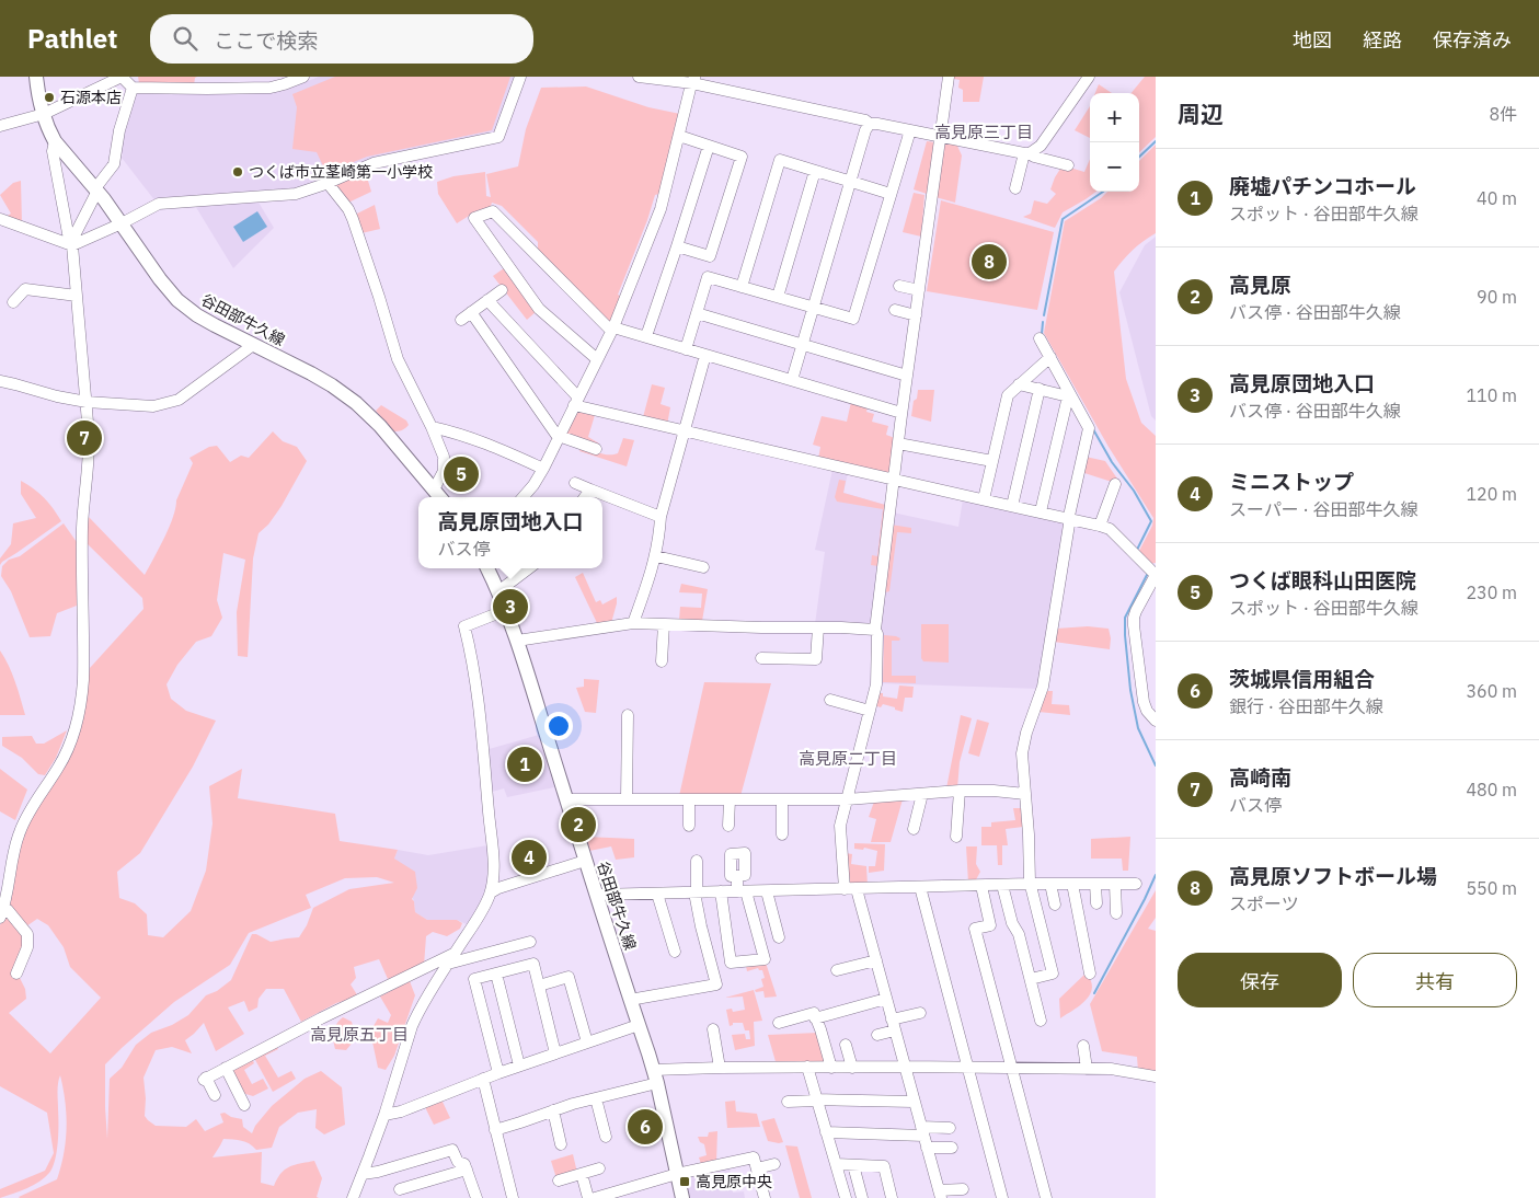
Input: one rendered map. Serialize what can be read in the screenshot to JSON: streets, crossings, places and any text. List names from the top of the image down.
{
  "streets": {
    "main road": ["谷田部牛久線"]
  },
  "districts": ["高見原三丁目", "高見原二丁目", "高見原五丁目"],
  "places": {
    "other": ["石源本店", "つくば市立茎崎第一小学校"],
    "transit": ["高見原中央"]
  },
  "page": {
    "header": "Pathlet",
    "search": "ここで検索",
    "nav": ["地図", "経路", "保存済み"],
    "heading": ["周辺", "8件"],
    "map_buttons": ["+", "−"],
    "list": [
      {
        "mark": "1",
        "name": "廃墟パチンコホール",
        "note": "スポット · 谷田部牛久線",
        "value": "40 m"
      },
      {
        "mark": "2",
        "name": "高見原",
        "note": "バス停 · 谷田部牛久線",
        "value": "90 m"
      },
      {
        "mark": "3",
        "name": "高見原団地入口",
        "note": "バス停 · 谷田部牛久線",
        "value": "110 m"
      },
      {
        "mark": "4",
        "name": "ミニストップ",
        "note": "スーパー · 谷田部牛久線",
        "value": "120 m"
      },
      {
        "mark": "5",
        "name": "つくば眼科山田医院",
        "note": "スポット · 谷田部牛久線",
        "value": "230 m"
      },
      {
        "mark": "6",
        "name": "茨城県信用組合",
        "note": "銀行 · 谷田部牛久線",
        "value": "360 m"
      },
      {
        "mark": "7",
        "name": "高崎南",
        "note": "バス停",
        "value": "480 m"
      },
      {
        "mark": "8",
        "name": "高見原ソフトボール場",
        "note": "スポーツ",
        "value": "550 m"
      }
    ],
    "pins": [
      "8",
      "7",
      "5",
      "3",
      "1",
      "2",
      "4",
      "6"
    ],
    "popup": ["高見原団地入口", "バス停"],
    "buttons": ["保存", "共有"]
  }
}
